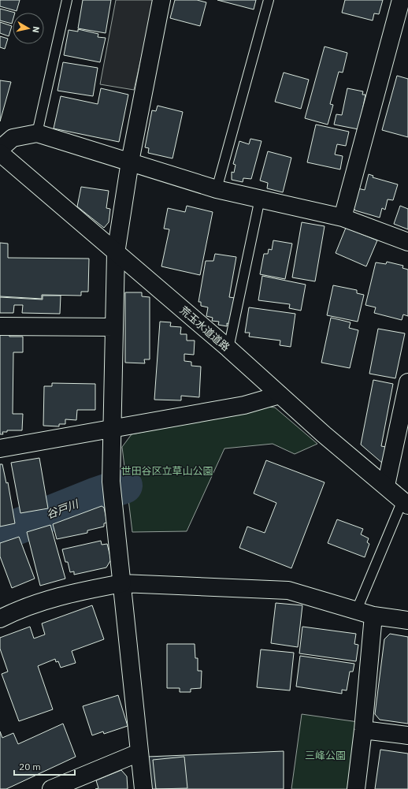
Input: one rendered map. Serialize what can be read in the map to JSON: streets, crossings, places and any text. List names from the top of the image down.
{
  "streets": {
    "street": ["荒玉水道道路"]
  },
  "water": ["谷戸川"],
  "parks": ["世田谷区立草山公園", "三峰公園"],
  "scale_bar": "20 m",
  "north": "right"
}
